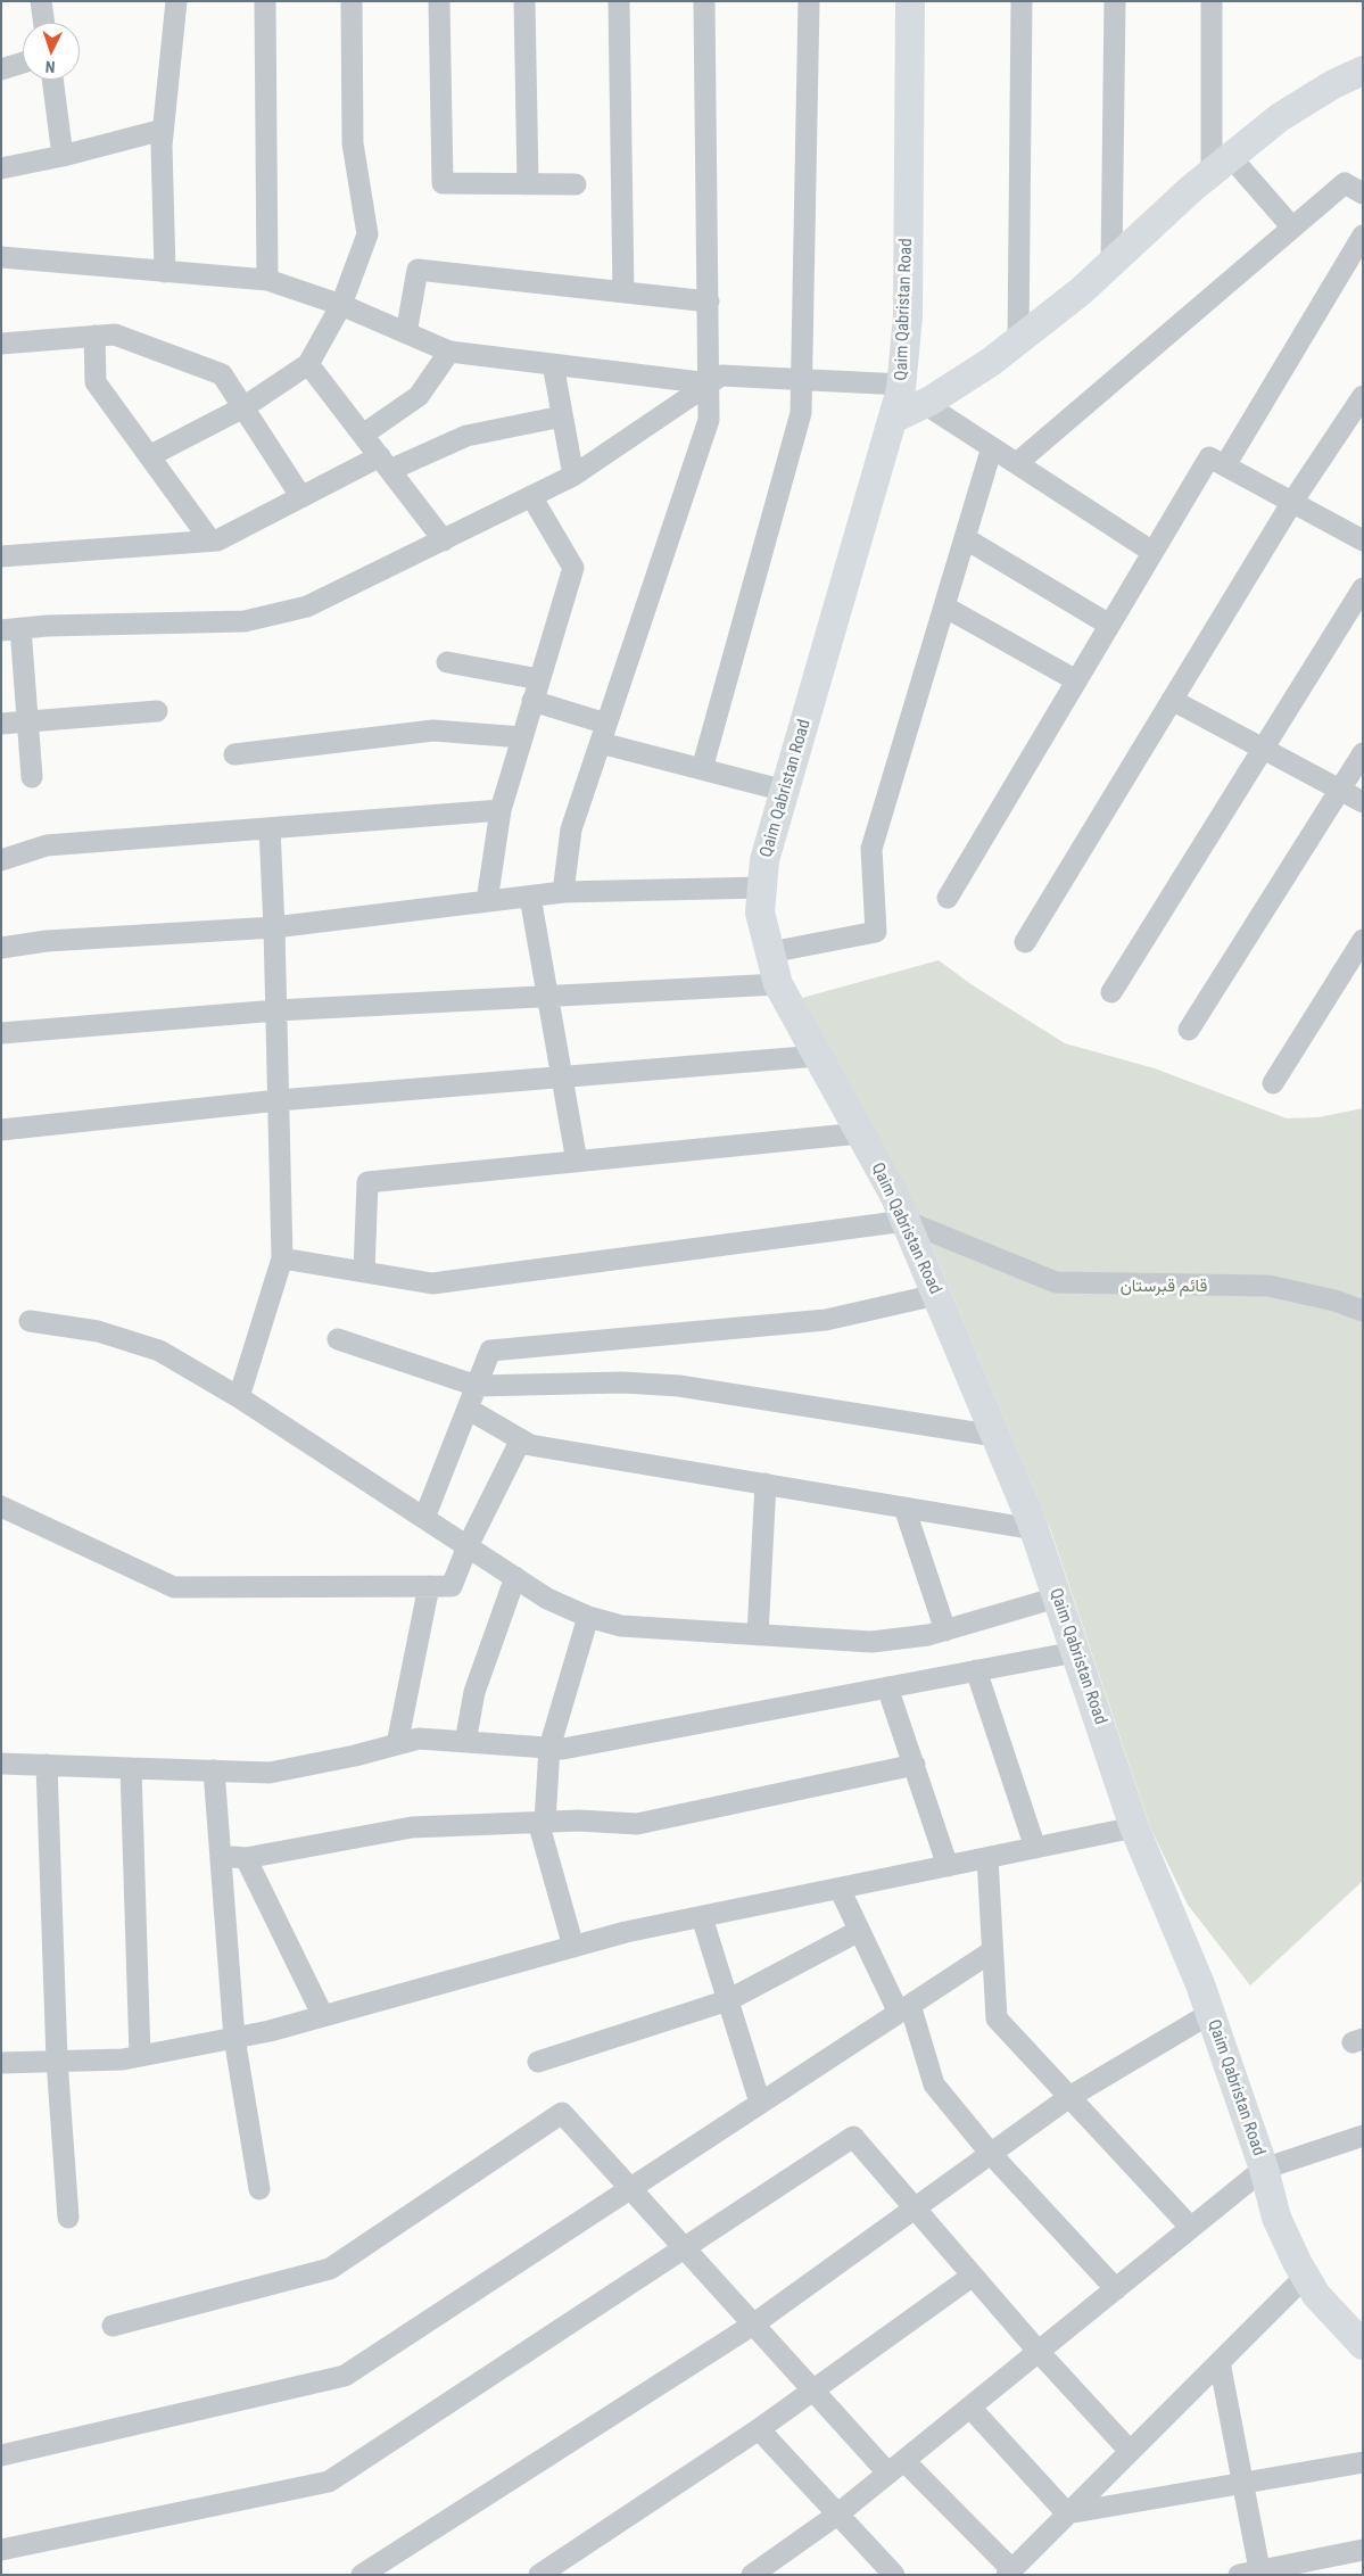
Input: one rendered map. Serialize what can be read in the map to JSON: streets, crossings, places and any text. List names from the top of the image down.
{
  "streets": {
    "street": ["Qaim Qabristan Road"]
  },
  "parks": ["قائم قبرستان"],
  "north": "bottom"
}
